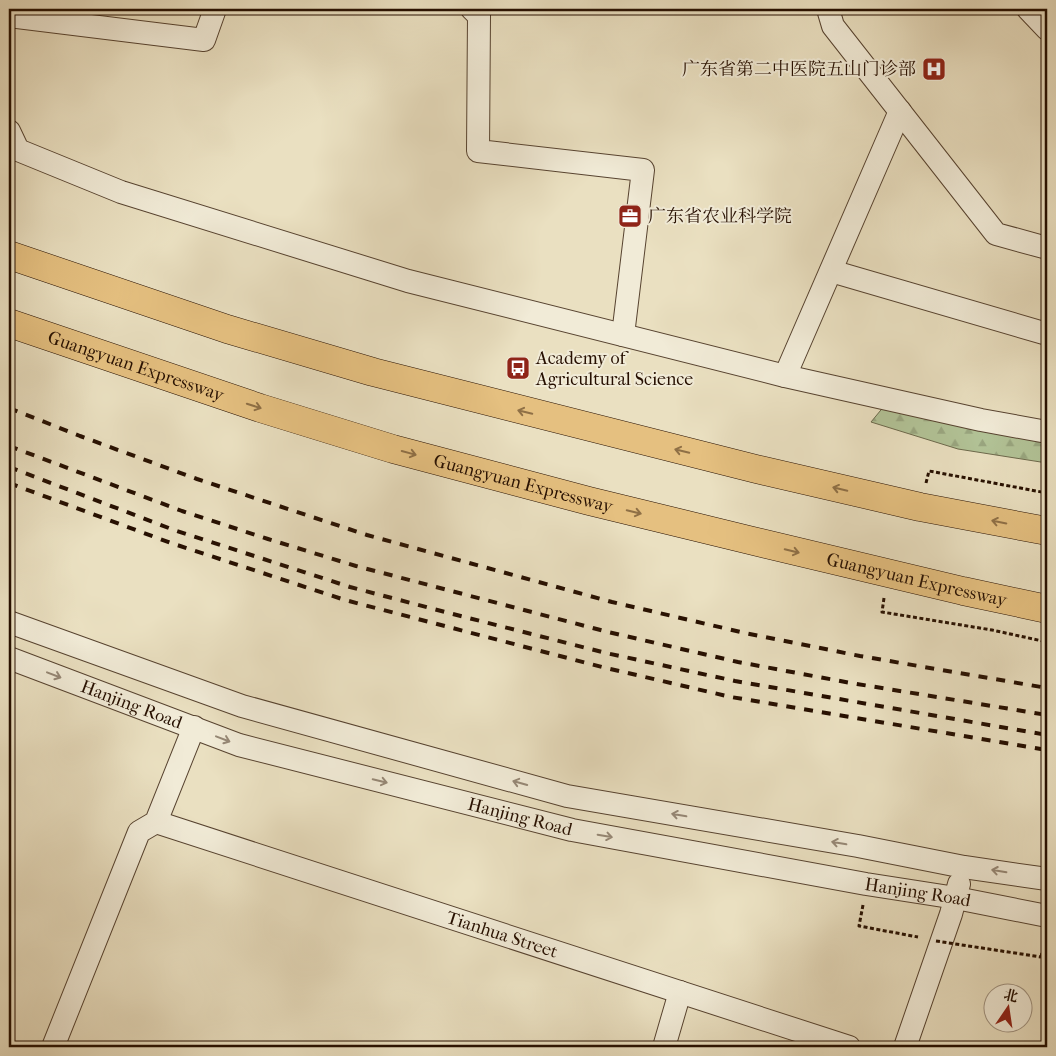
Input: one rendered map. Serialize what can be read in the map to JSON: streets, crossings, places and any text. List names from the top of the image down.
{
  "streets": {
    "highway": ["Guangyuan Expressway"],
    "street": ["Hanjing Road", "Tianhua Street"]
  },
  "places": {
    "hospital": ["广东省第二中医院五山门诊部"],
    "office": ["广东省农业科学院"],
    "bus stop": ["Academy of Agricultural Science"]
  },
  "north": "top"
}
